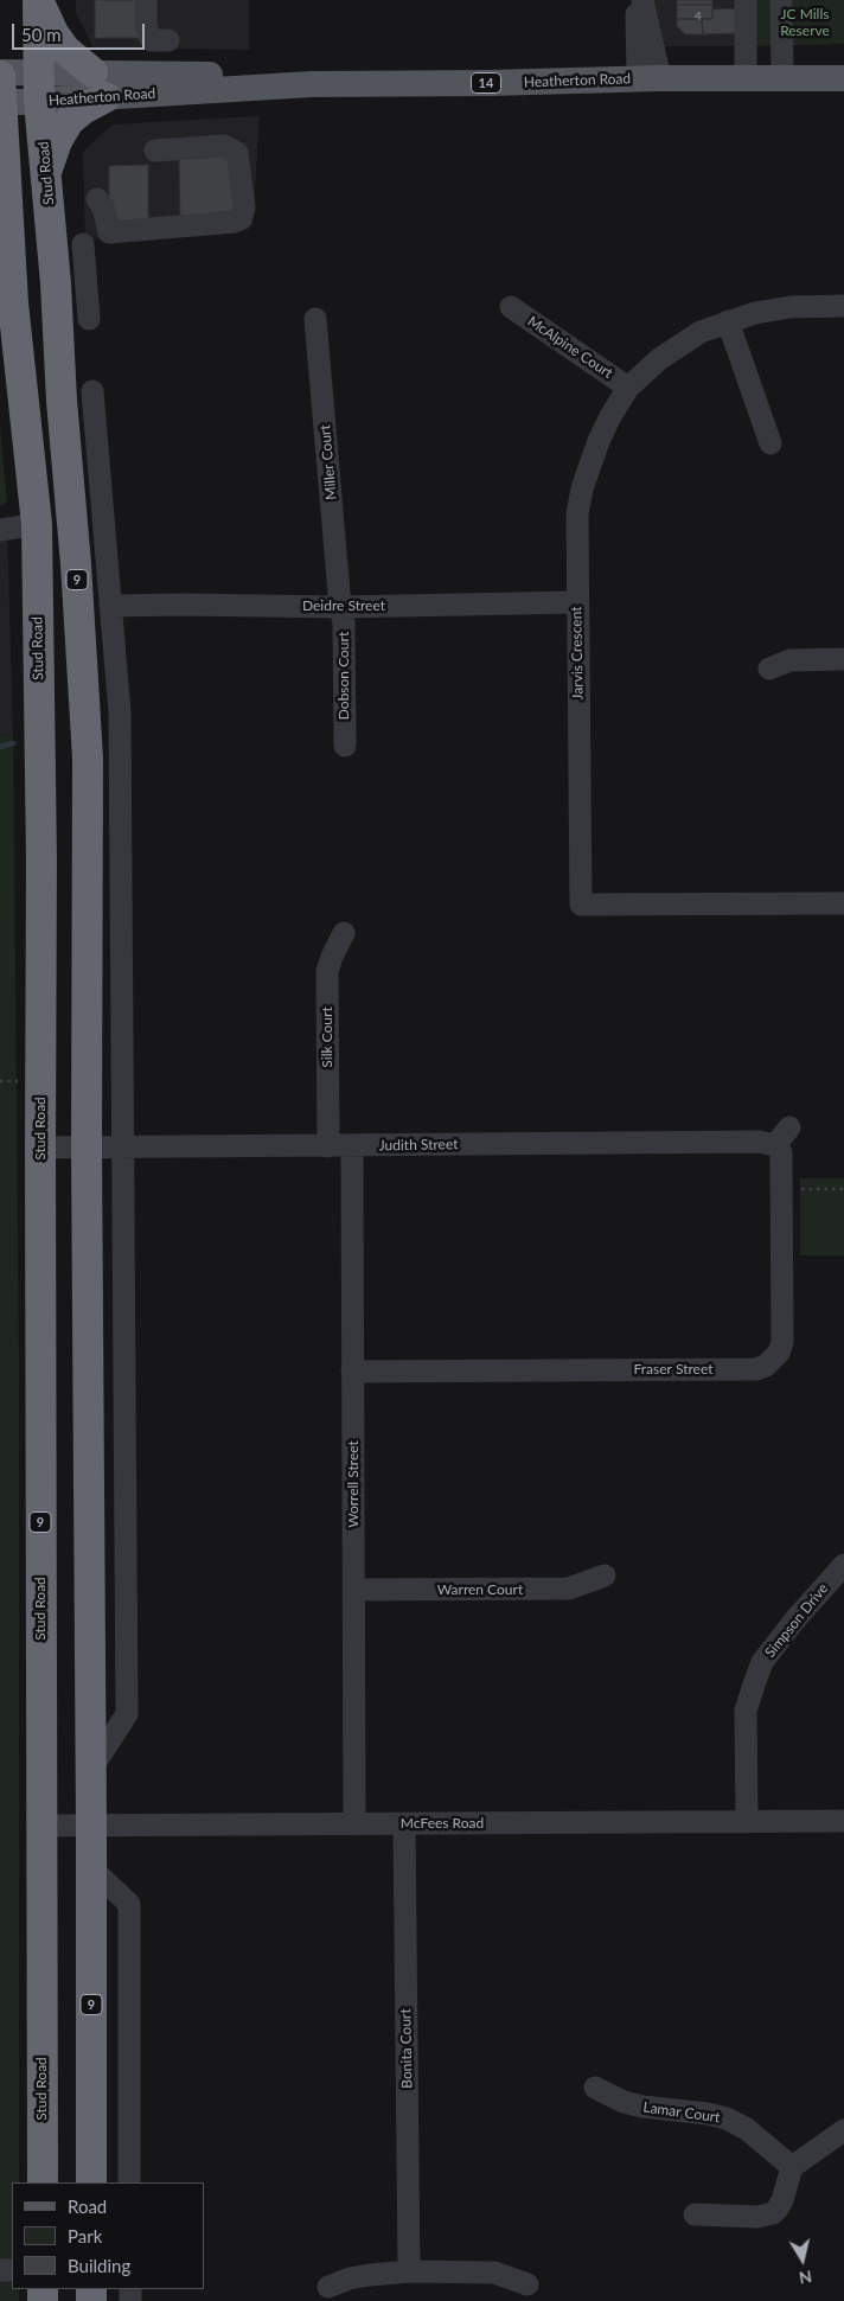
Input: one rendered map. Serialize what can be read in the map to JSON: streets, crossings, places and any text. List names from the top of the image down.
{
  "streets": {
    "highway": ["Stud Road", "9"],
    "main road": ["Heatherton Road", "14"],
    "street": [
      "McAlpine Court",
      "Miller Court",
      "Deidre Street",
      "Jarvis Crescent",
      "Dobson Court",
      "Silk Court",
      "Judith Street",
      "Fraser Street",
      "Worrell Street",
      "Warren Court",
      "Simpson Drive",
      "McFees Road",
      "Bonita Court",
      "Lamar Court"
    ]
  },
  "crossings": [
    ["Heatherton Road", "Stud Road"],
    ["Stud Road", "Judith Street"],
    ["Stud Road", "McFees Road"],
    ["McAlpine Court", "Jarvis Crescent"],
    ["Miller Court", "Deidre Street"],
    ["Miller Court", "Dobson Court"],
    ["Deidre Street", "Jarvis Crescent"],
    ["Deidre Street", "Dobson Court"],
    ["Silk Court", "Judith Street"],
    ["Judith Street", "Fraser Street"],
    ["Judith Street", "Worrell Street"],
    ["Fraser Street", "Worrell Street"],
    ["Worrell Street", "Warren Court"],
    ["Worrell Street", "McFees Road"],
    ["Simpson Drive", "McFees Road"],
    ["McFees Road", "Bonita Court"]
  ],
  "parks": ["JC Mills Reserve"],
  "house_numbers": ["4"],
  "legend": ["Road", "Park", "Building"],
  "scale_bar": "50 m",
  "north": "bottom"
}
